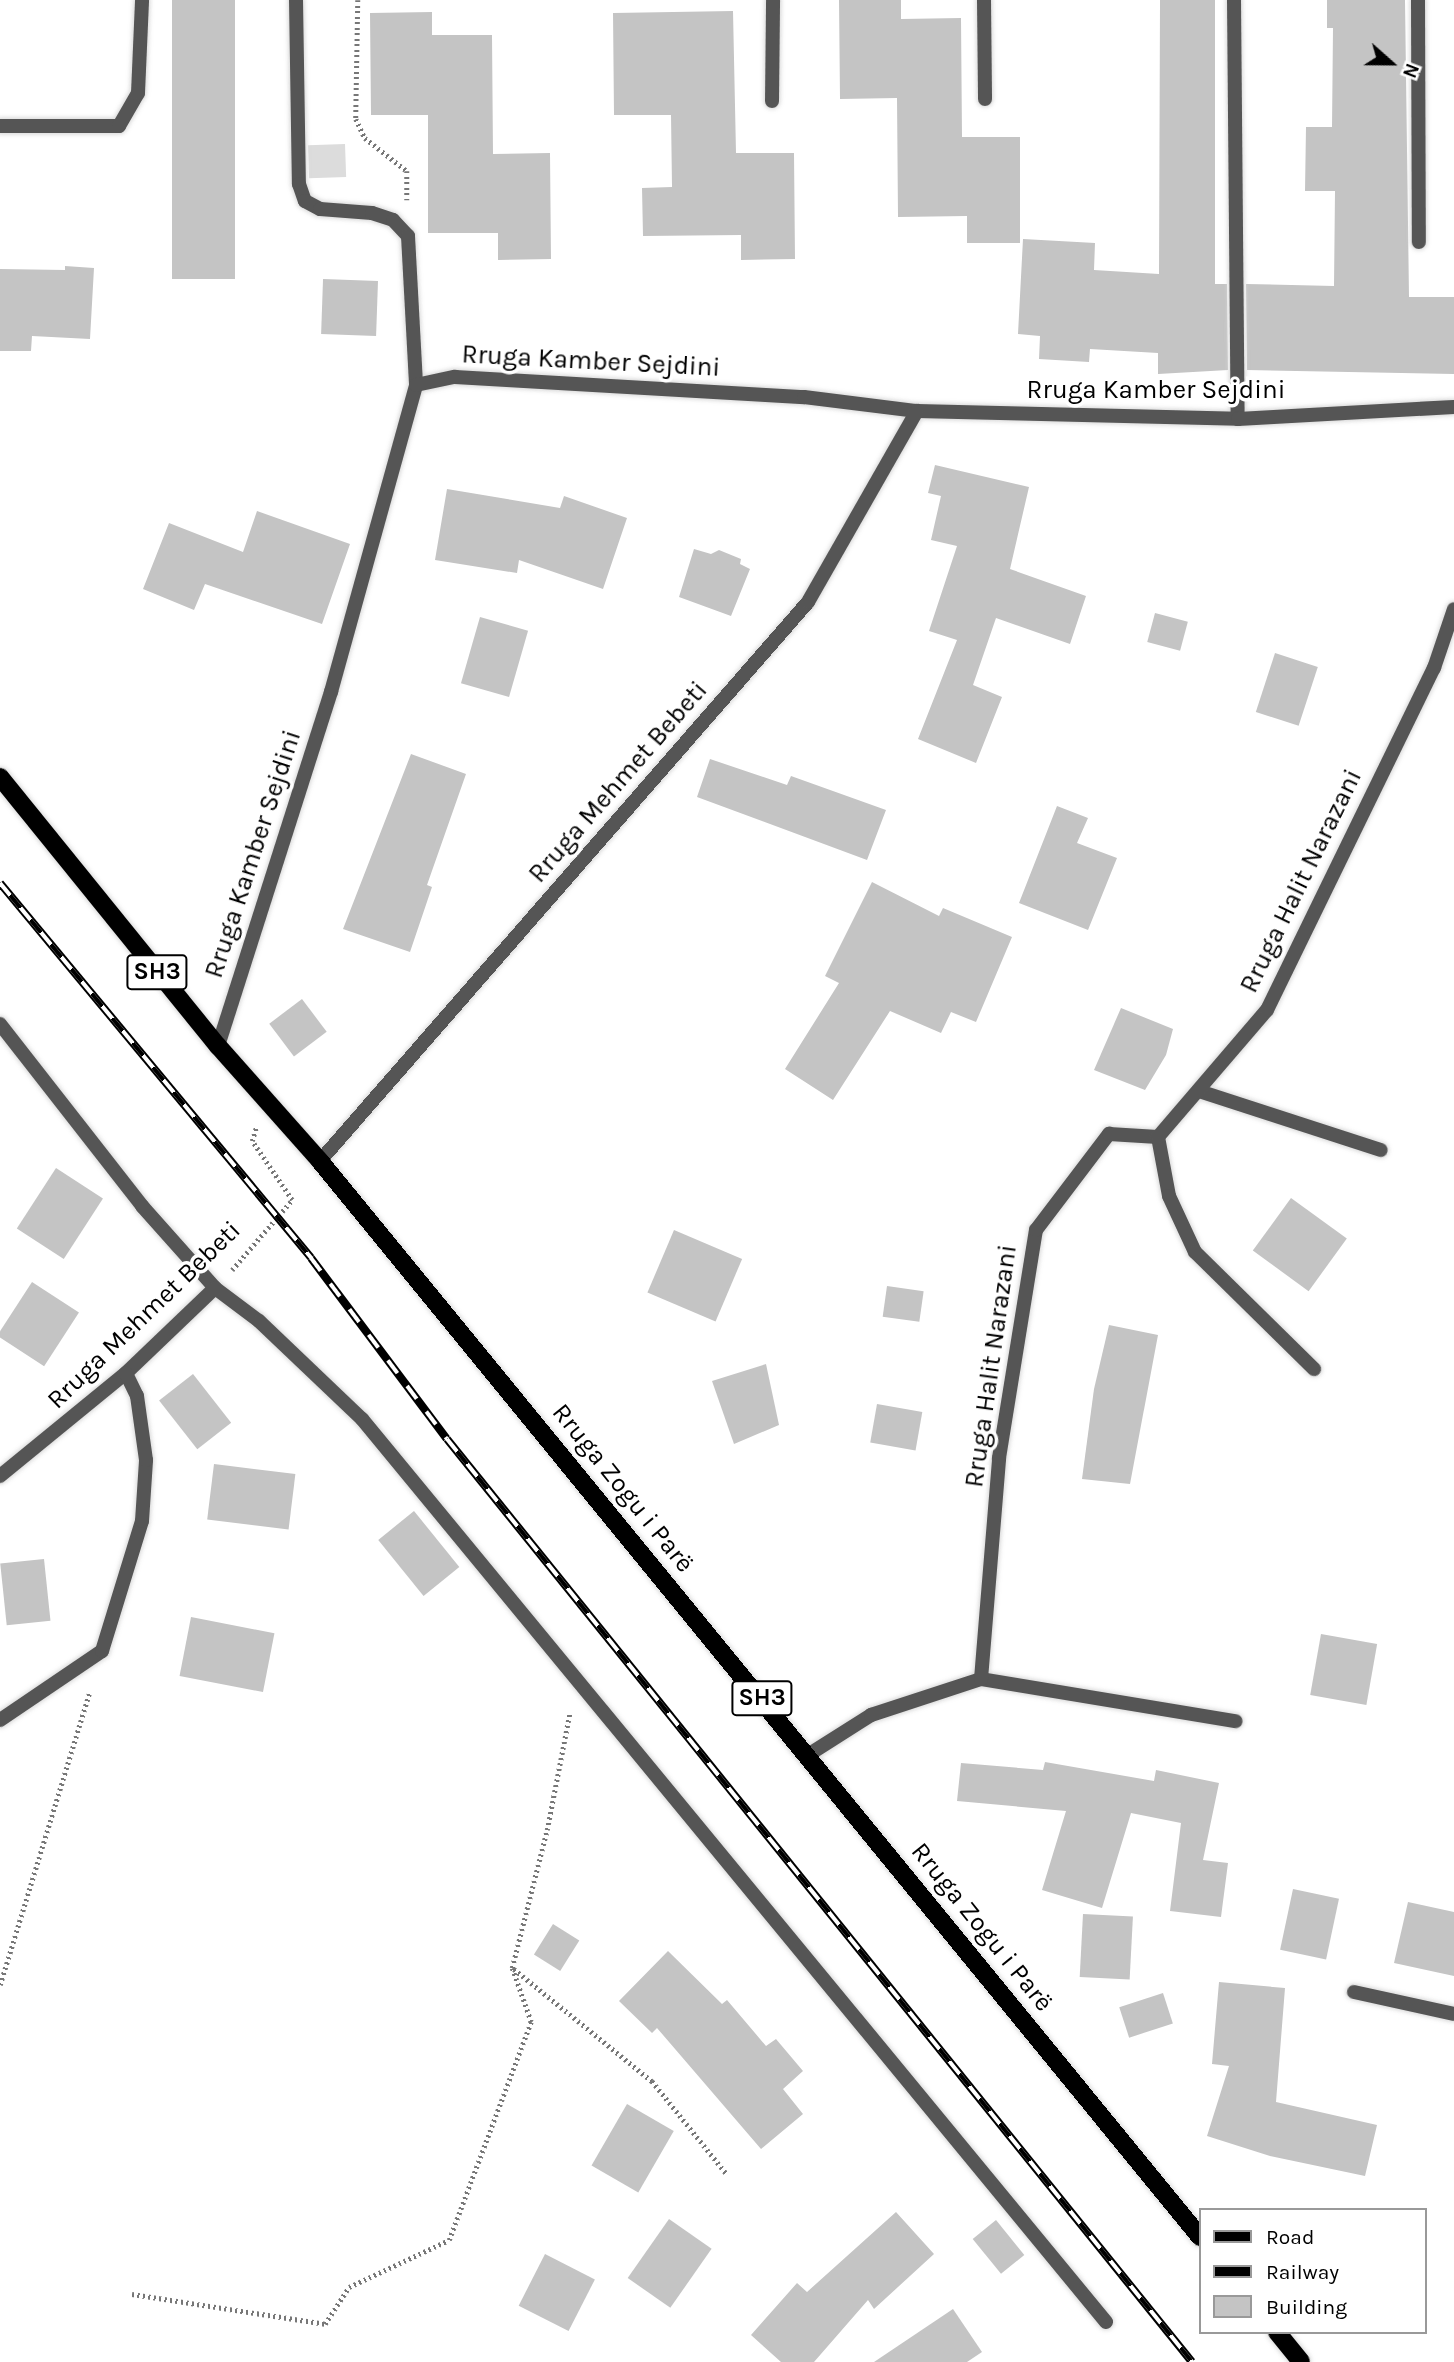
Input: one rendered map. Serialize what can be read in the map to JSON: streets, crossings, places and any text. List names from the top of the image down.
{
  "streets": {
    "main road": ["SH3", "Rruga Zogu i Parë"],
    "street": ["Rruga Kamber Sejdini", "Rruga Mehmet Bebeti", "Rruga Halit Narazani"]
  },
  "crossings": [
    ["Rruga Kamber Sejdini", "Rruga Mehmet Bebeti"],
    ["Rruga Kamber Sejdini", "Rruga Zogu i Parë"],
    ["Rruga Mehmet Bebeti", "Rruga Zogu i Parë"]
  ],
  "legend": ["Road", "Railway", "Building"],
  "north": "right"
}
